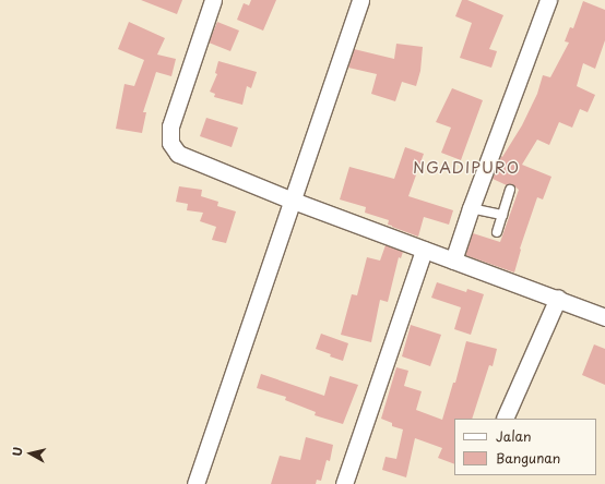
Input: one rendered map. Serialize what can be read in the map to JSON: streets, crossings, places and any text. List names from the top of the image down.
{
  "districts": ["NGADIPURO"],
  "legend": ["Jalan", "Bangunan"],
  "north": "left"
}
